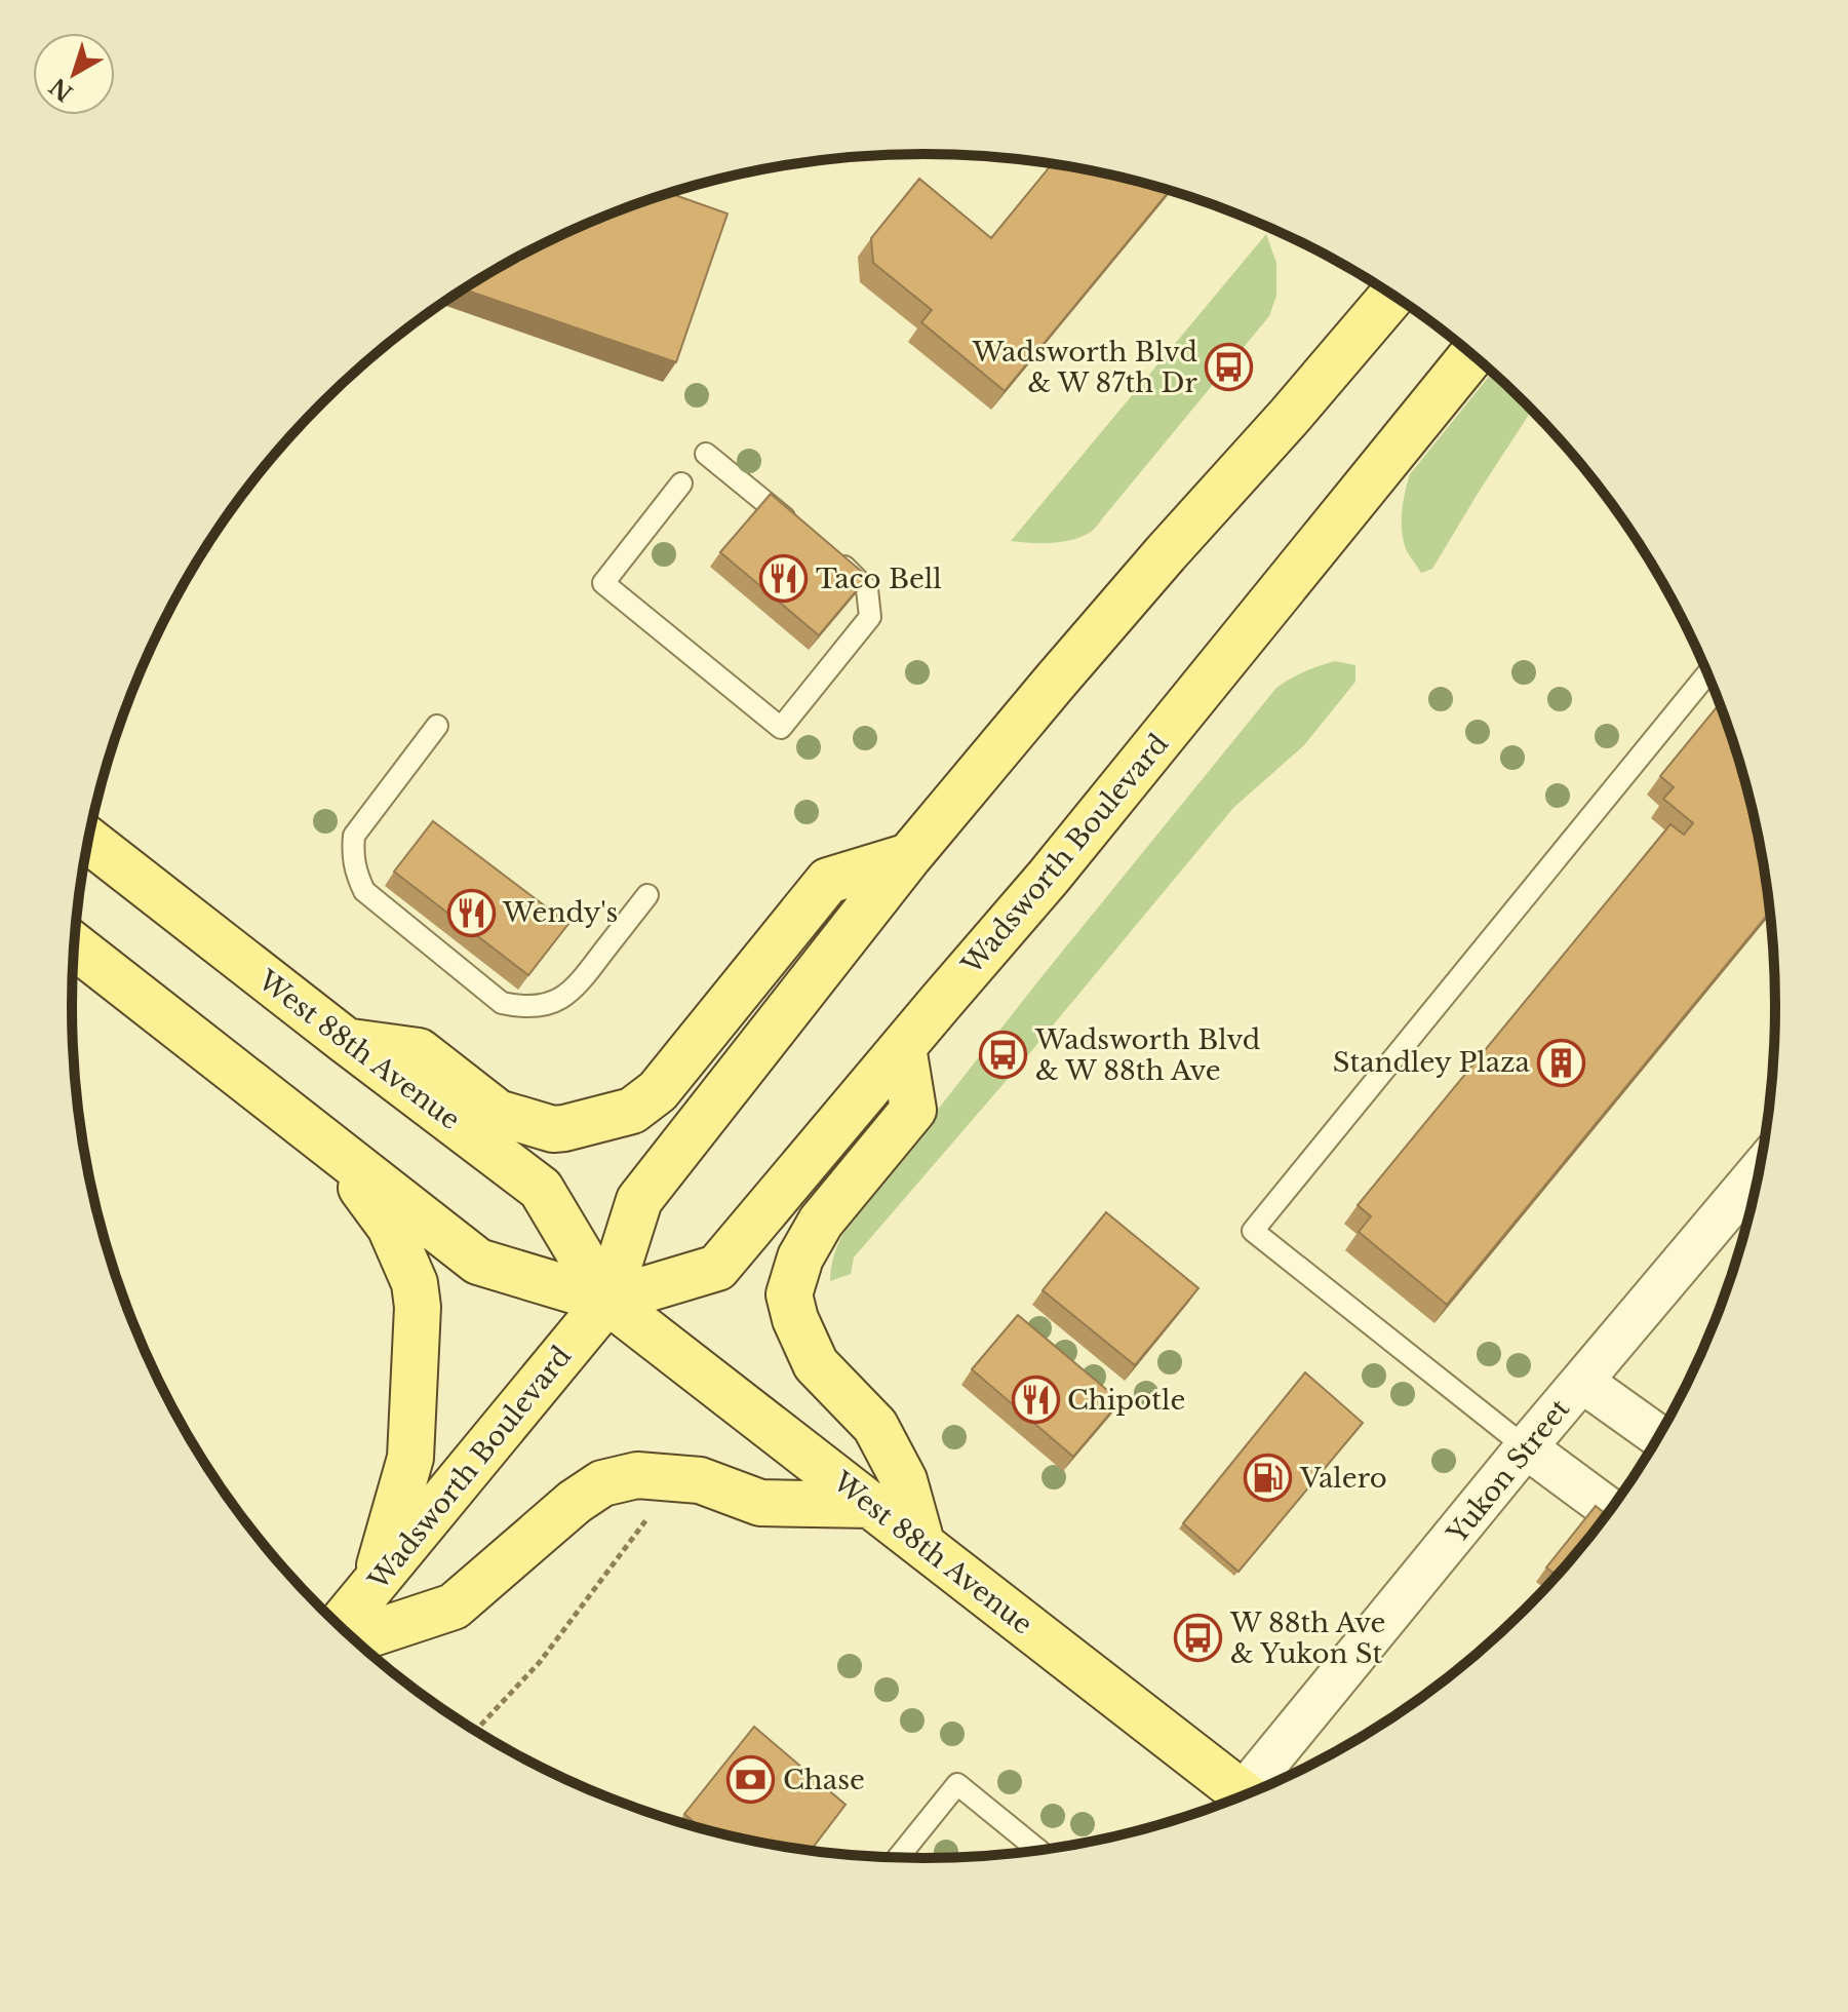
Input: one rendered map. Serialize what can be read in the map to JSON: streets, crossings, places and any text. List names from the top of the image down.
{
  "streets": {
    "main road": ["Wadsworth Boulevard", "West 88th Avenue"],
    "street": ["Yukon Street"]
  },
  "crossings": [
    ["Wadsworth Boulevard", "West 88th Avenue"]
  ],
  "places": {
    "bus stop": ["Wadsworth Blvd & W 87th Dr", "Wadsworth Blvd & W 88th Ave", "W 88th Ave & Yukon St"],
    "restaurant": ["Taco Bell", "Wendy's", "Chipotle"],
    "building": ["Standley Plaza"],
    "fuel station": ["Valero"],
    "bank": ["Chase"]
  },
  "north": "bottom left"
}
